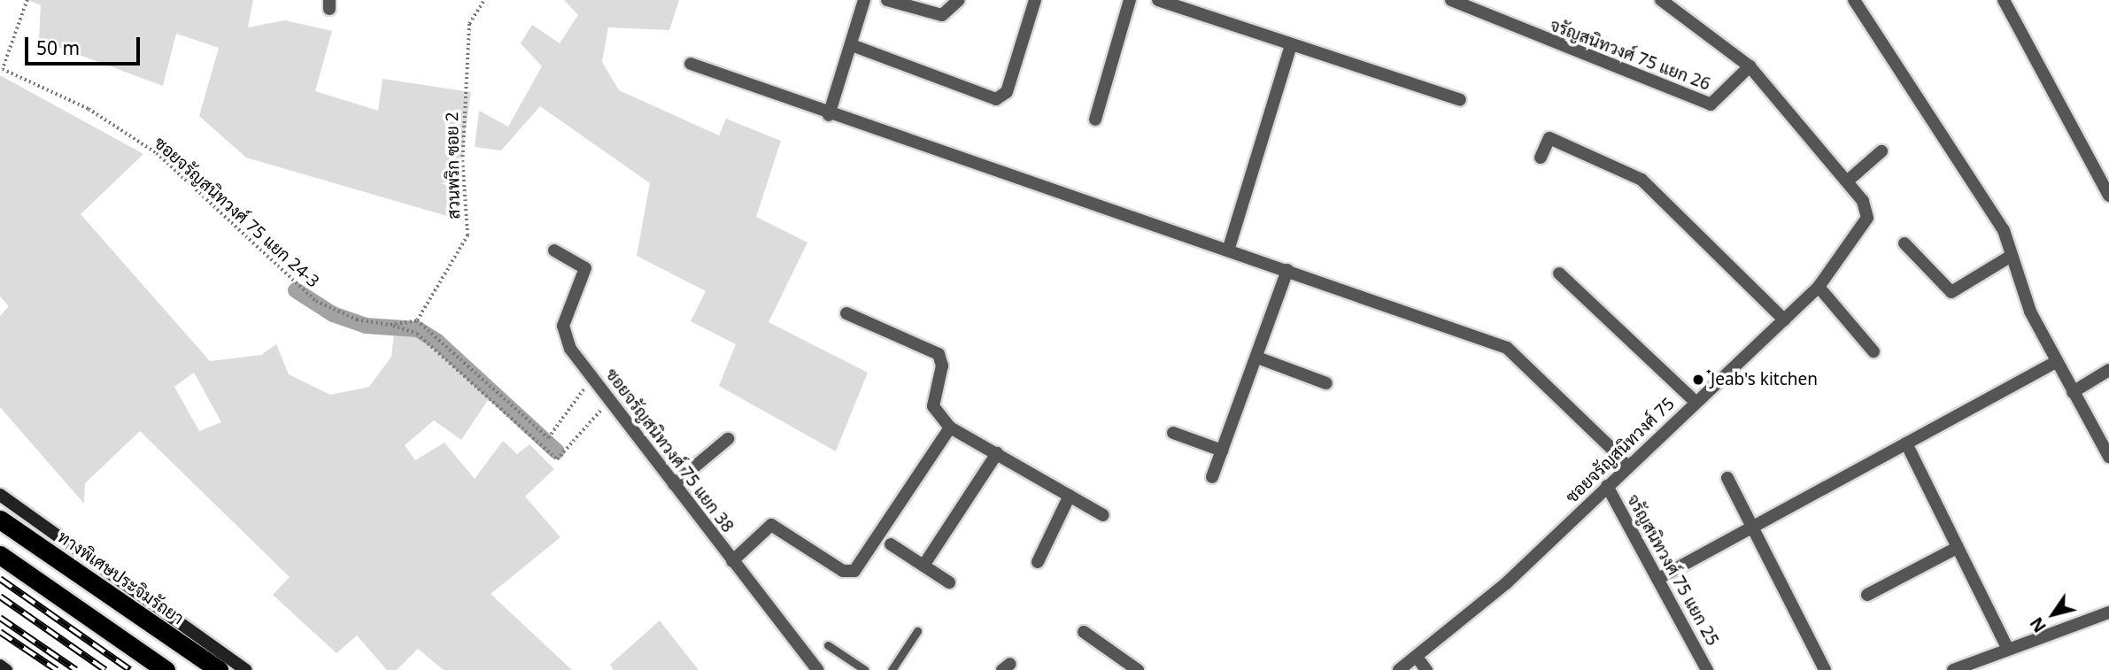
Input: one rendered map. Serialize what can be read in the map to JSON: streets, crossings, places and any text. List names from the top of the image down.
{
  "streets": {
    "highway": ["ทางพิเศษประจิมรัถยา"],
    "street": [
      "จรัญสนิทวงศ์ 75 แยก 26",
      "ซอยจรัญสนิทวงศ์ 75 แยก 38",
      "ซอยจรัญสนิทวงศ์ 75",
      "จรัญสนิทวงศ์ 75 แยก 25"
    ],
    "path": ["สวนพริก ซอย 2", "ซอยจรัญสนิทวงศ์ 75 แยก 24-3"]
  },
  "crossings": [
    ["จรัญสนิทวงศ์ 75 แยก 26", "ซอยจรัญสนิทวงศ์ 75"],
    ["สวนพริก ซอย 2", "ซอยจรัญสนิทวงศ์ 75 แยก 24-3"],
    ["ซอยจรัญสนิทวงศ์ 75", "จรัญสนิทวงศ์ 75 แยก 25"]
  ],
  "places": ["๋Jeab's kitchen"],
  "scale_bar": "50 m",
  "north": "bottom left"
}
